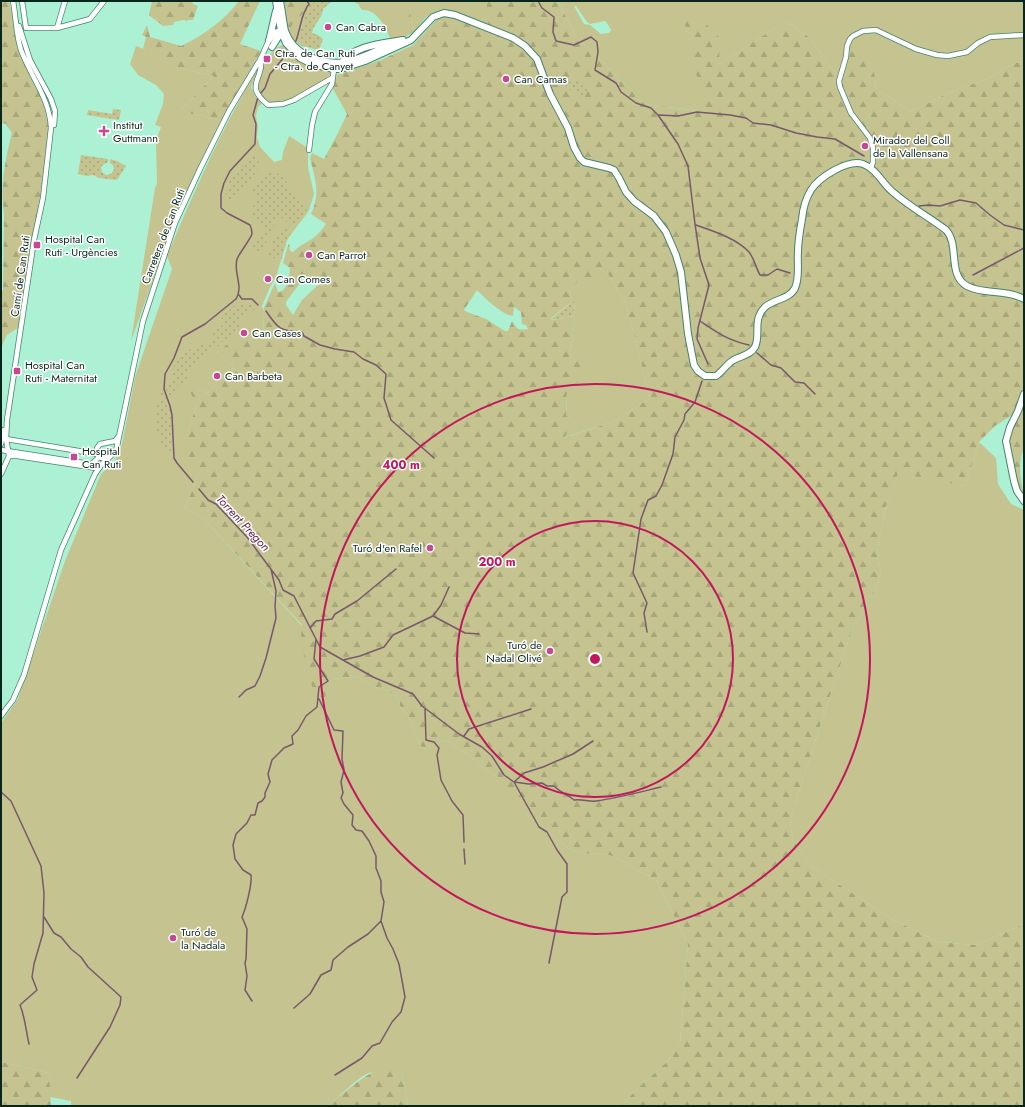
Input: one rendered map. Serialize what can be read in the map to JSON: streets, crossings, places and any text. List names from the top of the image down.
{
  "streets": {
    "street": ["Carretera de Can Ruti", "Camí de Can Ruti"]
  },
  "water": ["Torrent Pregon"],
  "places": {
    "other": [
      "Can Cabra",
      "Can Camas",
      "Mirador del Coll de la Vallensana",
      "Can Parrot",
      "Can Comes",
      "Can Cases",
      "Can Barbeta",
      "Turó d'en Rafel",
      "Turó de Nadal Olivé",
      "Turó de la Nadala"
    ],
    "transit": [
      "Ctra. de Can Ruti - Ctra. de Canyet",
      "Hospital Can Ruti - Urgències",
      "Hospital Can Ruti - Maternitat",
      "Hospital Can Ruti"
    ],
    "health": ["Institut Guttmann"]
  },
  "rings": ["400 m", "200 m"]
}
